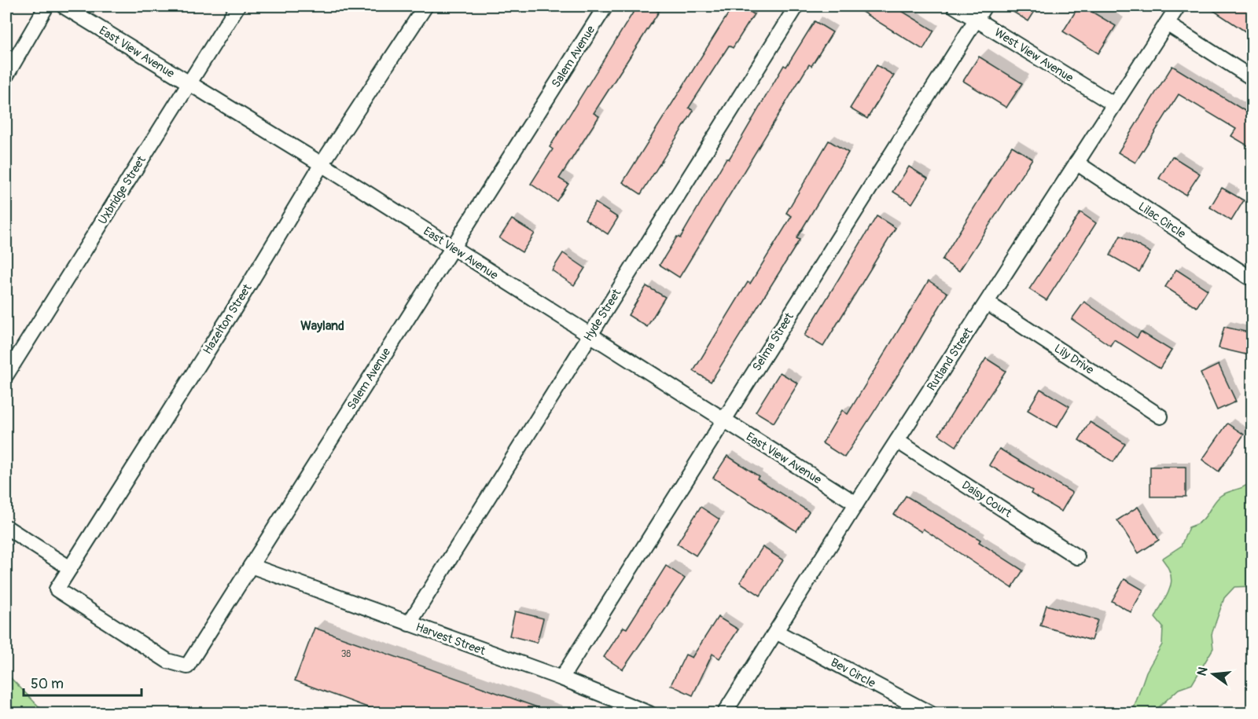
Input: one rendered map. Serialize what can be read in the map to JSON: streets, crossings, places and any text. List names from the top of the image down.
{
  "streets": {
    "street": [
      "East View Avenue",
      "West View Avenue",
      "Salem Avenue",
      "Uxbridge Street",
      "Lilac Circle",
      "Hyde Street",
      "Hazelton Street",
      "Selma Street",
      "Rutland Street",
      "Lily Drive",
      "Daisy Court",
      "Harvest Street",
      "Bev Circle"
    ]
  },
  "crossings": [
    ["East View Avenue", "Salem Avenue"],
    ["East View Avenue", "Uxbridge Street"],
    ["East View Avenue", "Hyde Street"],
    ["East View Avenue", "Hazelton Street"],
    ["East View Avenue", "Selma Street"],
    ["East View Avenue", "Rutland Street"],
    ["West View Avenue", "Selma Street"],
    ["West View Avenue", "Rutland Street"],
    ["Salem Avenue", "Hazelton Street"],
    ["Salem Avenue", "Harvest Street"],
    ["Lilac Circle", "Rutland Street"],
    ["Hyde Street", "Harvest Street"],
    ["Selma Street", "Harvest Street"],
    ["Rutland Street", "Lily Drive"],
    ["Rutland Street", "Daisy Court"],
    ["Rutland Street", "Bev Circle"]
  ],
  "districts": ["Wayland"],
  "house_numbers": ["38"],
  "scale_bar": "50 m",
  "north": "left"
}
